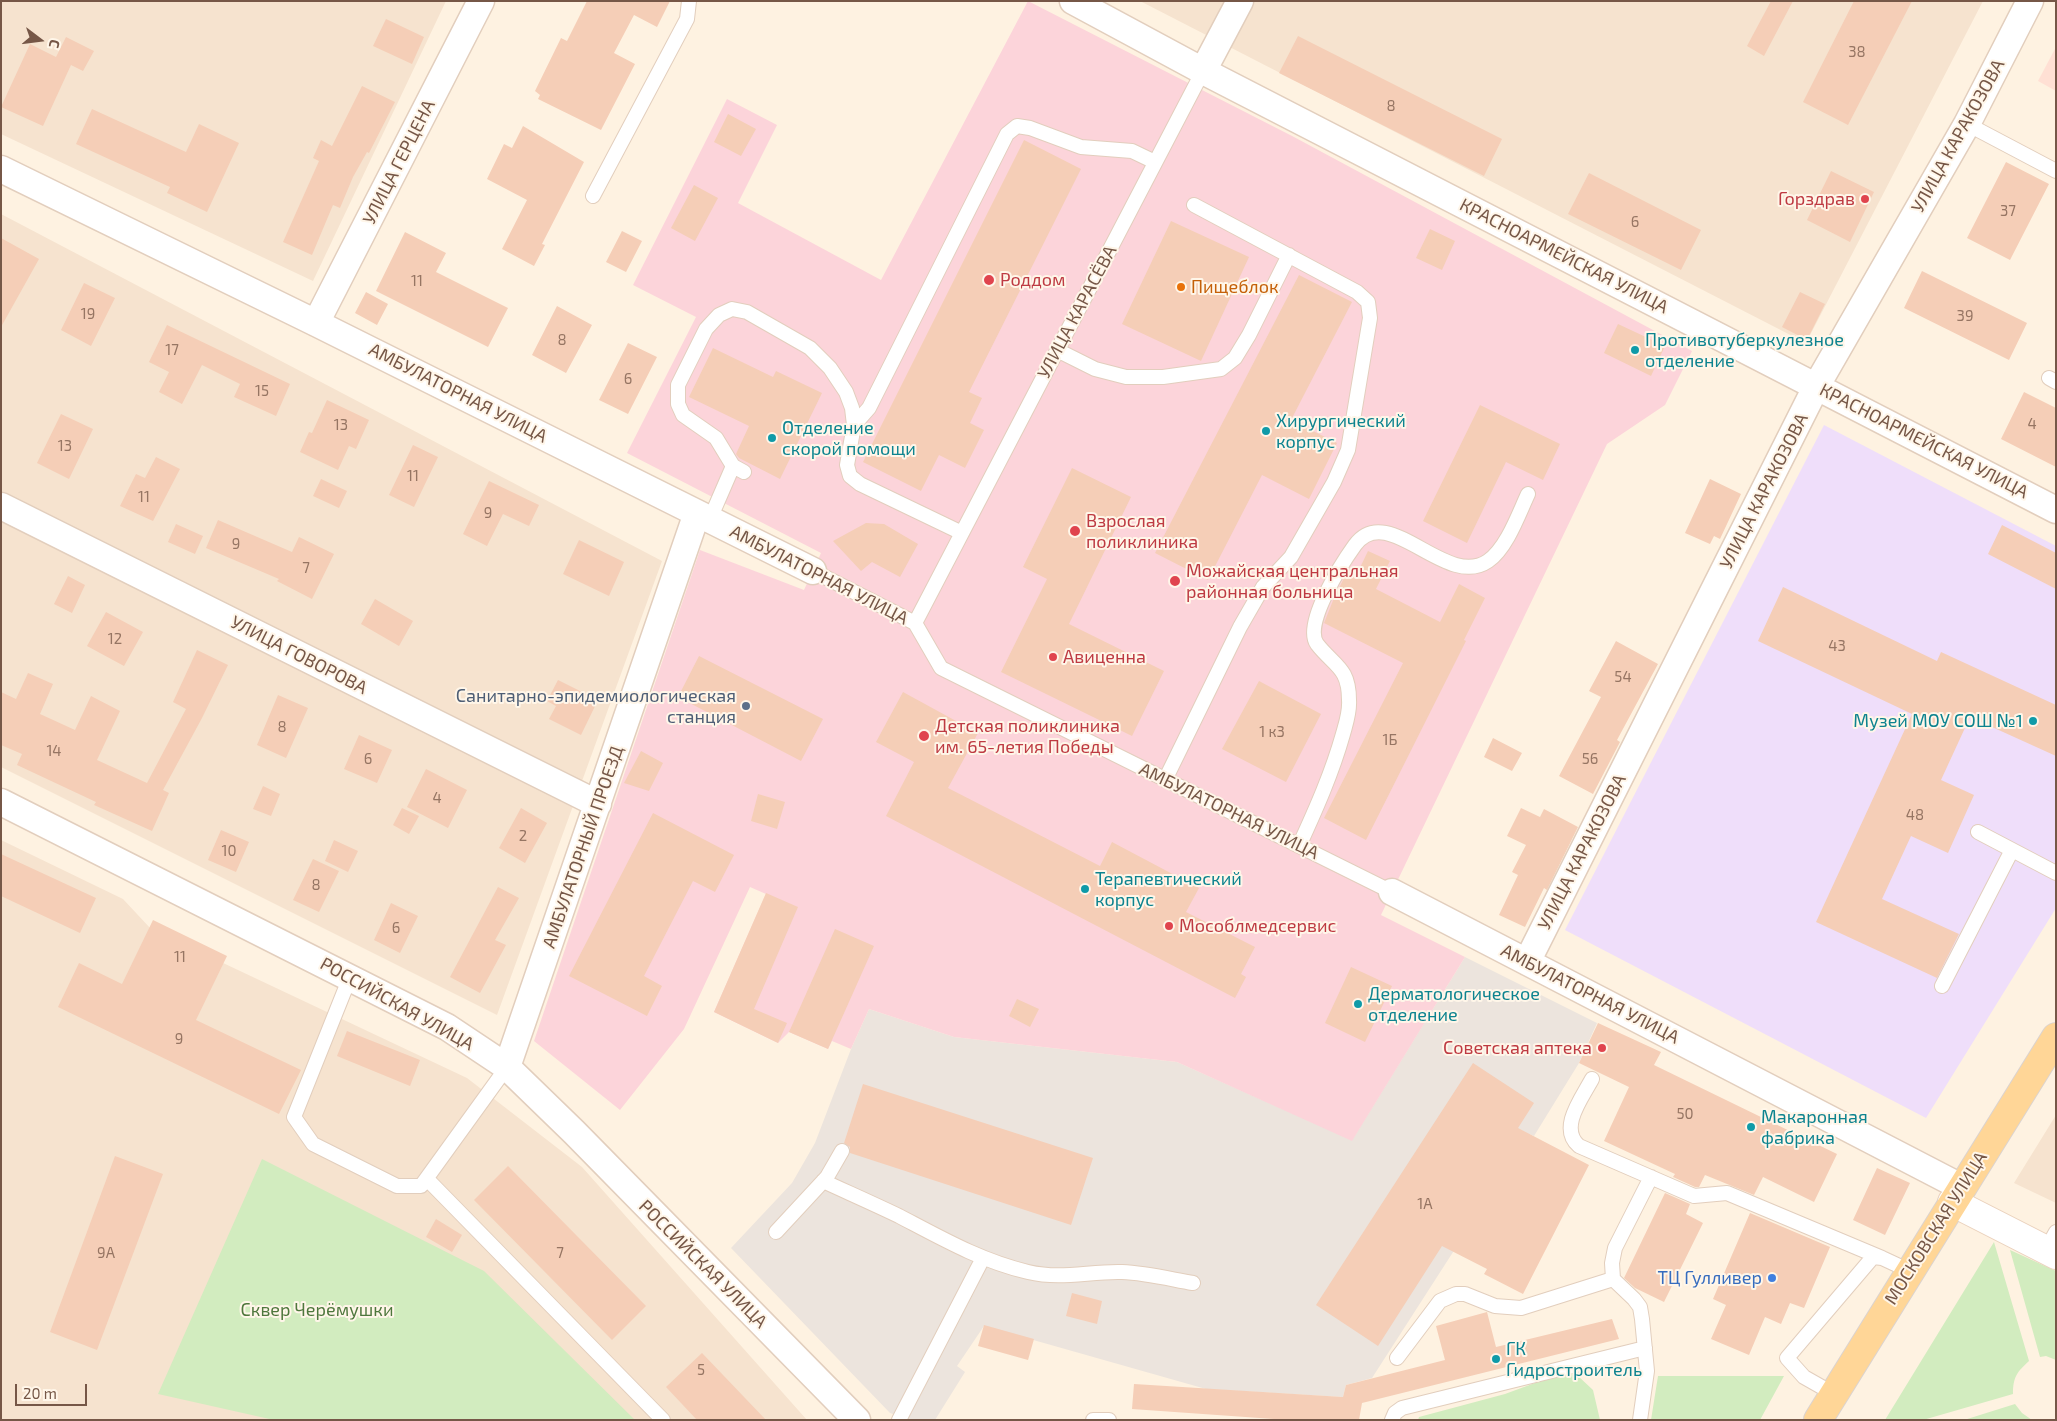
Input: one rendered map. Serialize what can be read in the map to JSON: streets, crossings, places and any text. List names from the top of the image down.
{
  "streets": {
    "main road": ["МОСКОВСКАЯ УЛИЦА"],
    "street": [
      "УЛИЦА КАРАКОЗОВА",
      "УЛИЦА ГЕРЦЕНА",
      "КРАСНОАРМЕЙСКАЯ УЛИЦА",
      "УЛИЦА КАРАСЁВА",
      "АМБУЛАТОРНАЯ УЛИЦА",
      "УЛИЦА ГОВОРОВА",
      "АМБУЛАТОРНЫЙ ПРОЕЗД",
      "РОССИЙСКАЯ УЛИЦА"
    ]
  },
  "crossings": [
    ["УЛИЦА КАРАКОЗОВА", "КРАСНОАРМЕЙСКАЯ УЛИЦА"],
    ["УЛИЦА КАРАКОЗОВА", "АМБУЛАТОРНАЯ УЛИЦА"],
    ["УЛИЦА ГЕРЦЕНА", "АМБУЛАТОРНАЯ УЛИЦА"],
    ["КРАСНОАРМЕЙСКАЯ УЛИЦА", "УЛИЦА КАРАСЁВА"],
    ["УЛИЦА КАРАСЁВА", "АМБУЛАТОРНАЯ УЛИЦА"],
    ["АМБУЛАТОРНАЯ УЛИЦА", "АМБУЛАТОРНЫЙ ПРОЕЗД"],
    ["АМБУЛАТОРНАЯ УЛИЦА", "МОСКОВСКАЯ УЛИЦА"],
    ["УЛИЦА ГОВОРОВА", "АМБУЛАТОРНЫЙ ПРОЕЗД"],
    ["АМБУЛАТОРНЫЙ ПРОЕЗД", "РОССИЙСКАЯ УЛИЦА"]
  ],
  "parks": ["Сквер Черёмушки"],
  "places": [
    "Горздрав",
    "Роддом",
    "Пищеблок",
    "Противотуберкулезное отделение",
    "Хирургический корпус",
    "Отделение скорой помощи",
    "Взрослая поликлиника",
    "Можайская центральная районная больница",
    "Авиценна",
    "Санитарно-эпидемиологическая станция",
    "Музей МОУ СОШ №1",
    "Детская поликлиника им. 65-летия Победы",
    "Терапевтический корпус",
    "Мособлмедсервис",
    "Дерматологическое отделение",
    "Советская аптека",
    "Макаронная фабрика",
    "ТЦ Гулливер",
    "ГК Гидростроитель"
  ],
  "house_numbers": [
    "38",
    "8",
    "37",
    "6",
    "11",
    "19",
    "39",
    "8",
    "17",
    "6",
    "15",
    "4",
    "13",
    "13",
    "11",
    "11",
    "9",
    "9",
    "7",
    "12",
    "43",
    "54",
    "8",
    "1 к3",
    "1Б",
    "14",
    "6",
    "56",
    "4",
    "48",
    "2",
    "10",
    "8",
    "6",
    "11",
    "9",
    "50",
    "1А",
    "9А",
    "7",
    "5"
  ],
  "scale_bar": "20 m",
  "north": "right"
}
